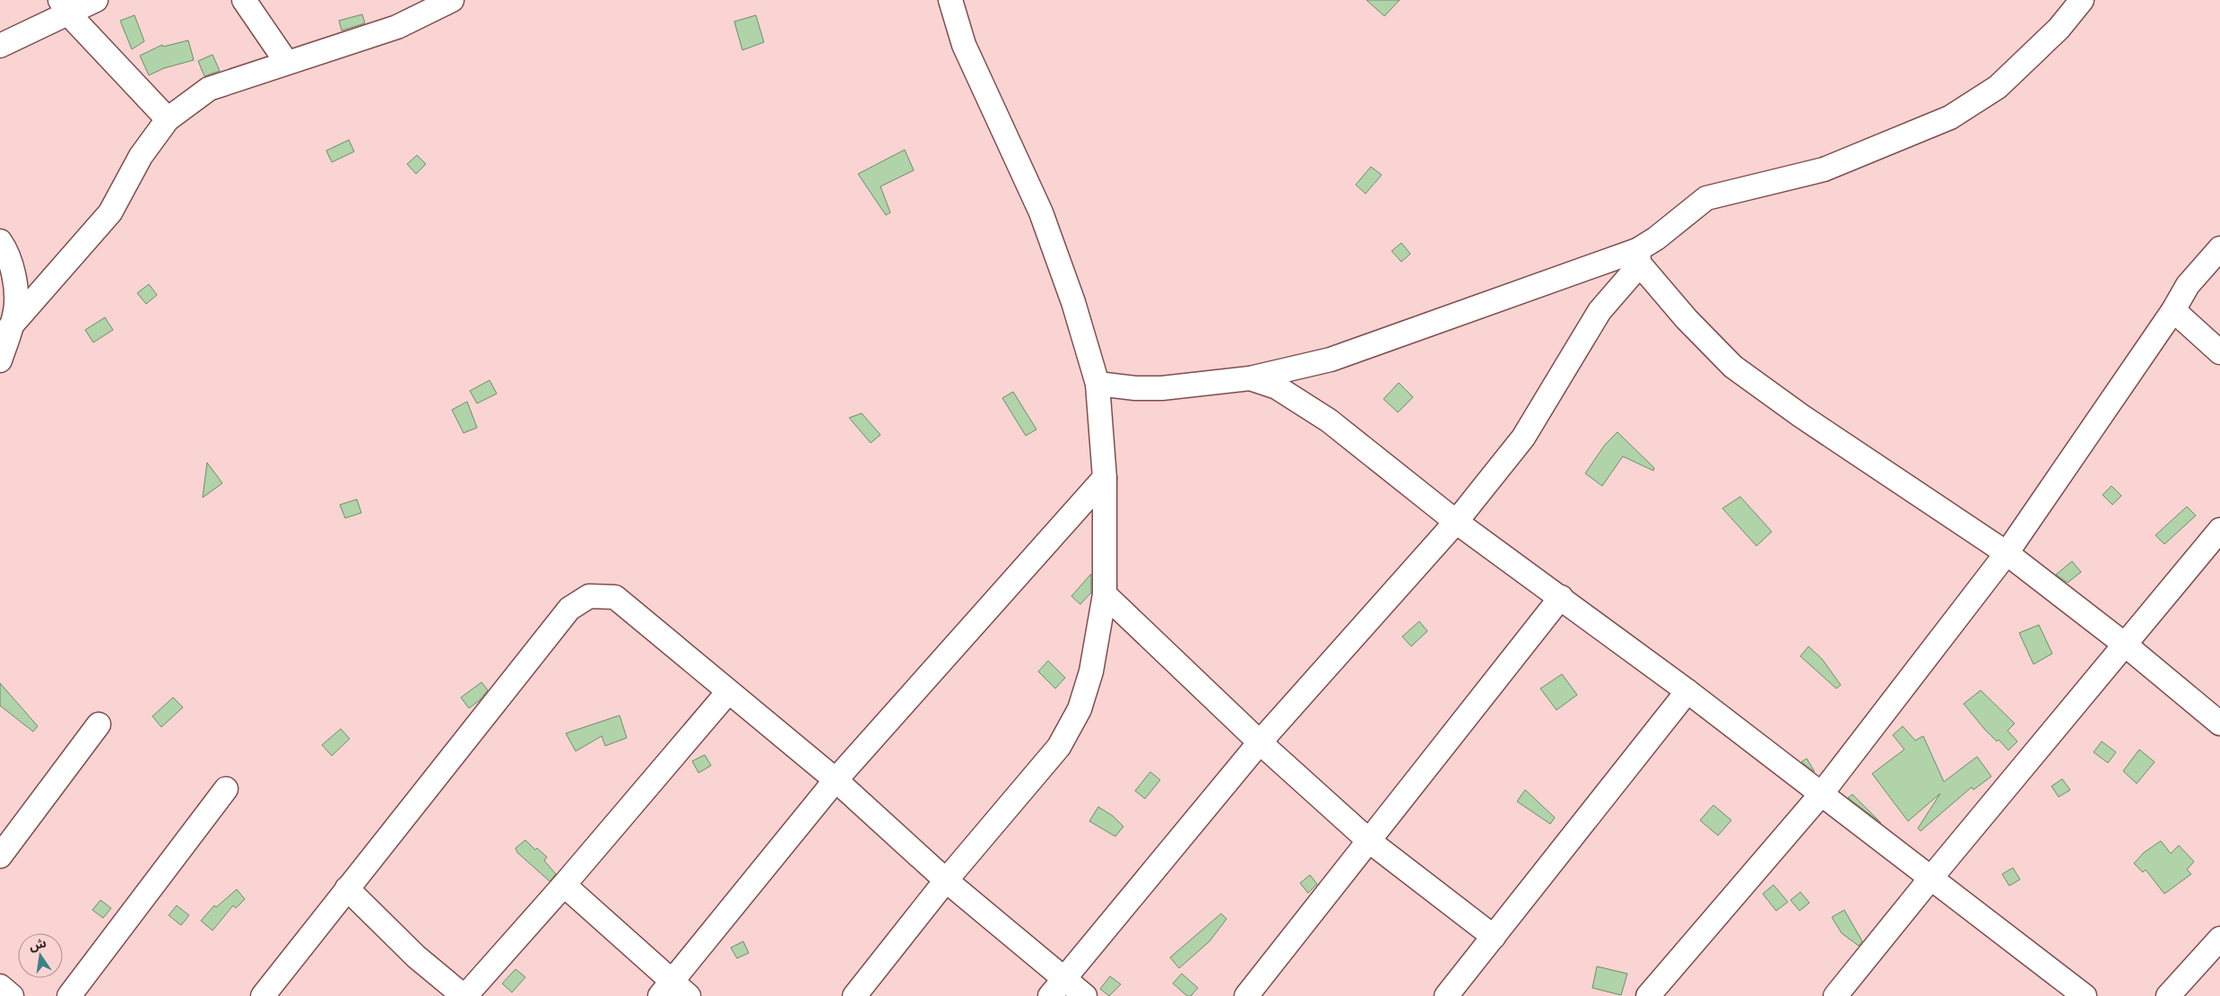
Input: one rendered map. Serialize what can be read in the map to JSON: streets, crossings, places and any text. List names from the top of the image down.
{
  "north": "top"
}
